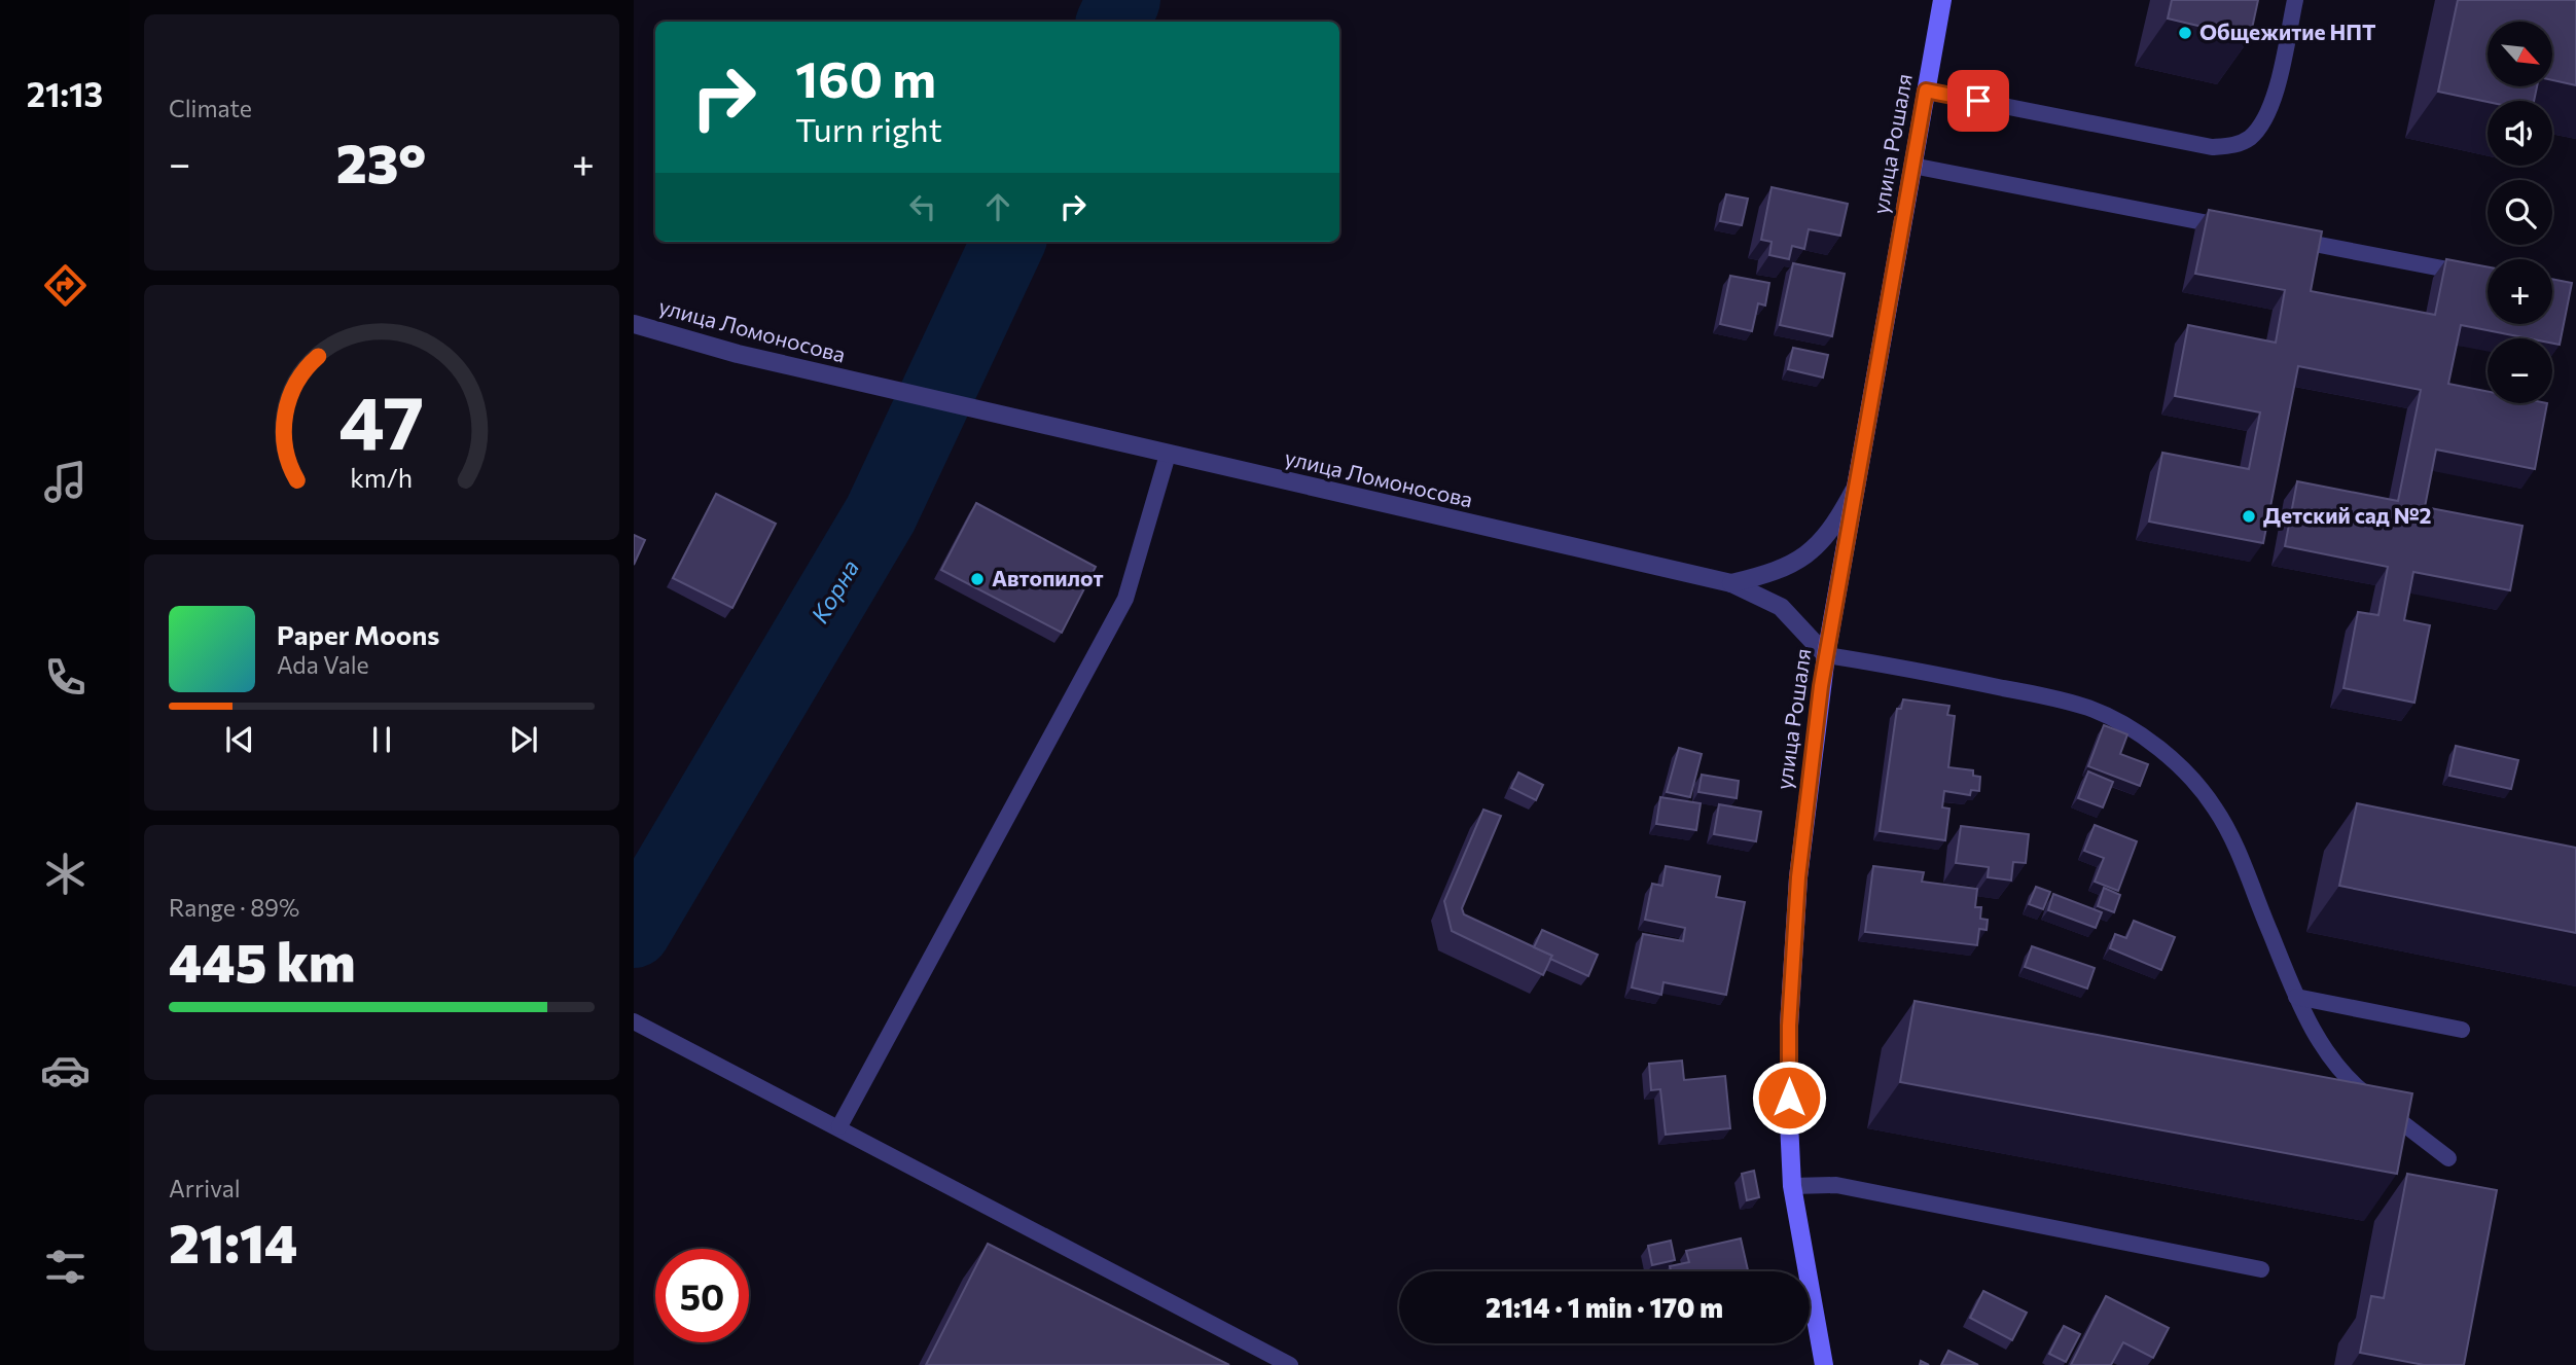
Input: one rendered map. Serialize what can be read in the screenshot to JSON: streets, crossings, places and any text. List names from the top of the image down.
{
  "streets": {
    "main road": ["улица Рошаля"],
    "street": ["улица Ломоносова"]
  },
  "crossings": [
    ["улица Рошаля", "улица Ломоносова"]
  ],
  "water": ["Корна"],
  "places": ["Общежитие НПТ", "Детский сад №2", "Автопилот"],
  "north": "bottom right",
  "page": {
    "tabs": "21:13",
    "tile": [
      "Climate",
      ["Range · 89%", "445 km"],
      ["Arrival", "21:14"]
    ],
    "map_buttons": ["+", "−"],
    "turn": ["160 m", "Turn right"],
    "heat": ["−", "23°", "+"],
    "song": ["Paper Moons", "Ada Vale"],
    "limit": "50",
    "trip": "21:14 · 1 min · 170 m",
    "gauge": ["47", "km/h"]
  }
}
